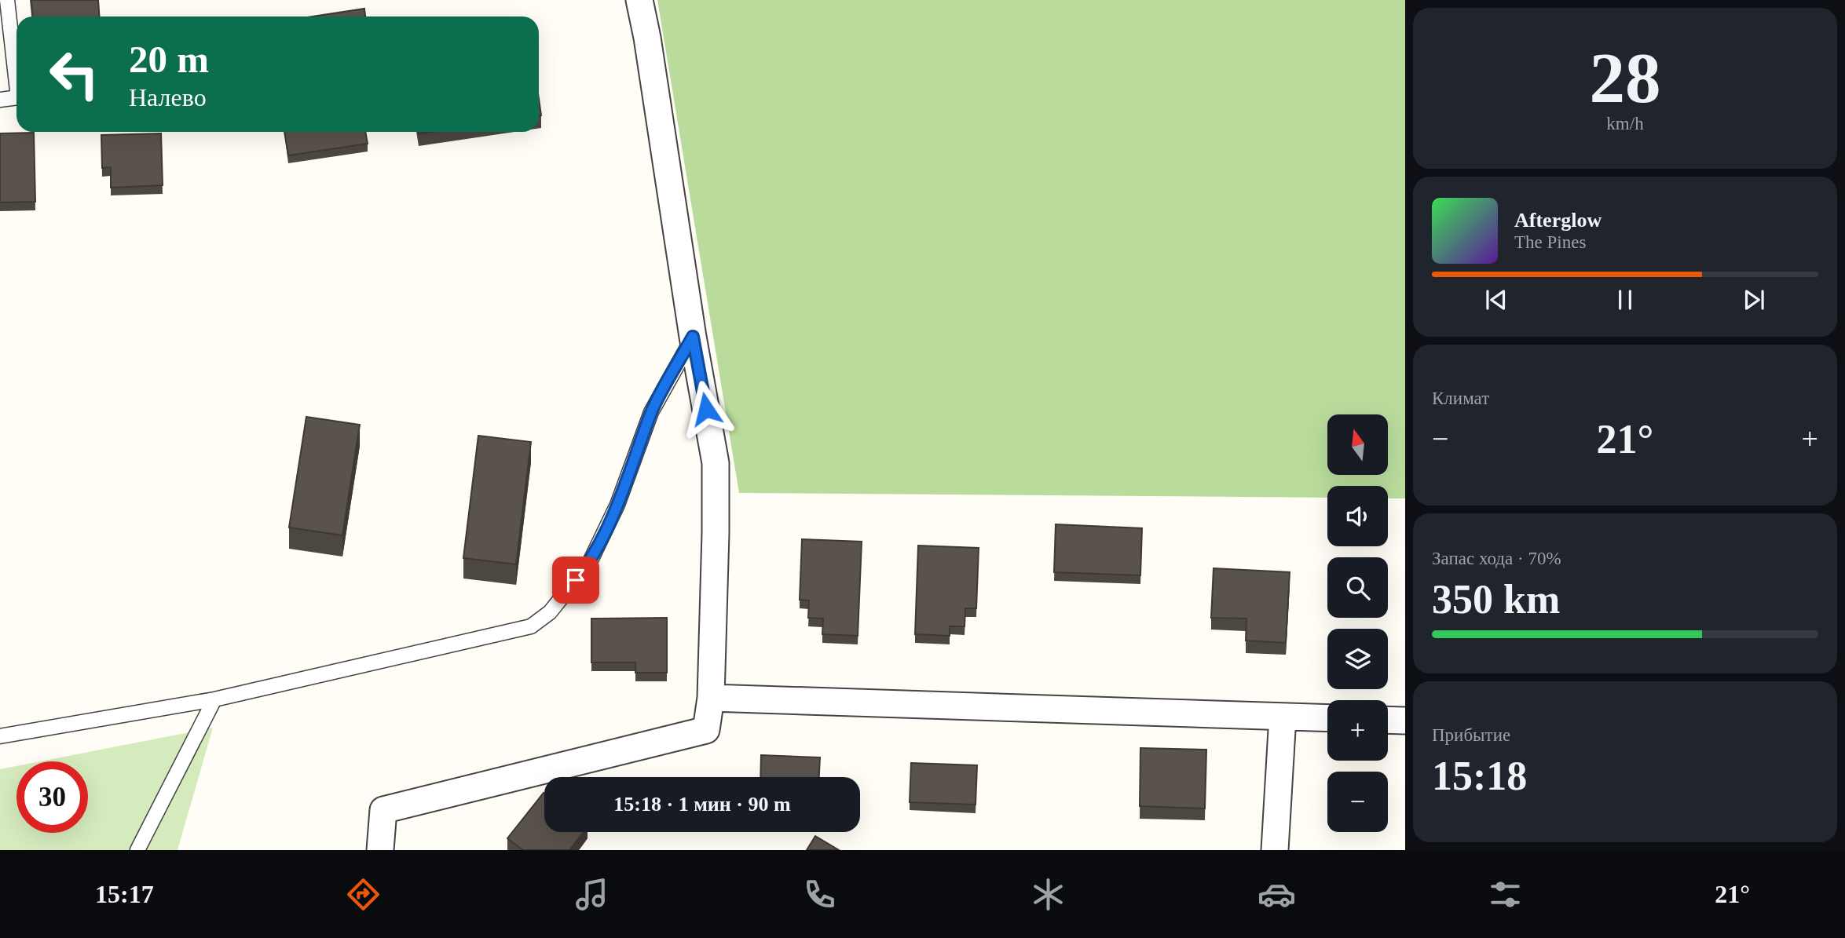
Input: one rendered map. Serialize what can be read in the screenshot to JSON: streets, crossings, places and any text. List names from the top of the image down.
{
  "north": "top",
  "page": {
    "tile": [
      ["28", "km/h"],
      "Климат",
      ["Запас хода · 70%", "350 km"],
      ["Прибытие", "15:18"]
    ],
    "turn": ["20 m", "Налево"],
    "song": ["Afterglow", "The Pines"],
    "map_buttons": ["+", "−"],
    "heat": ["−", "21°", "+"],
    "limit": "30",
    "trip": "15:18 · 1 мин · 90 m",
    "tabs": ["15:17", "21°"]
  }
}
